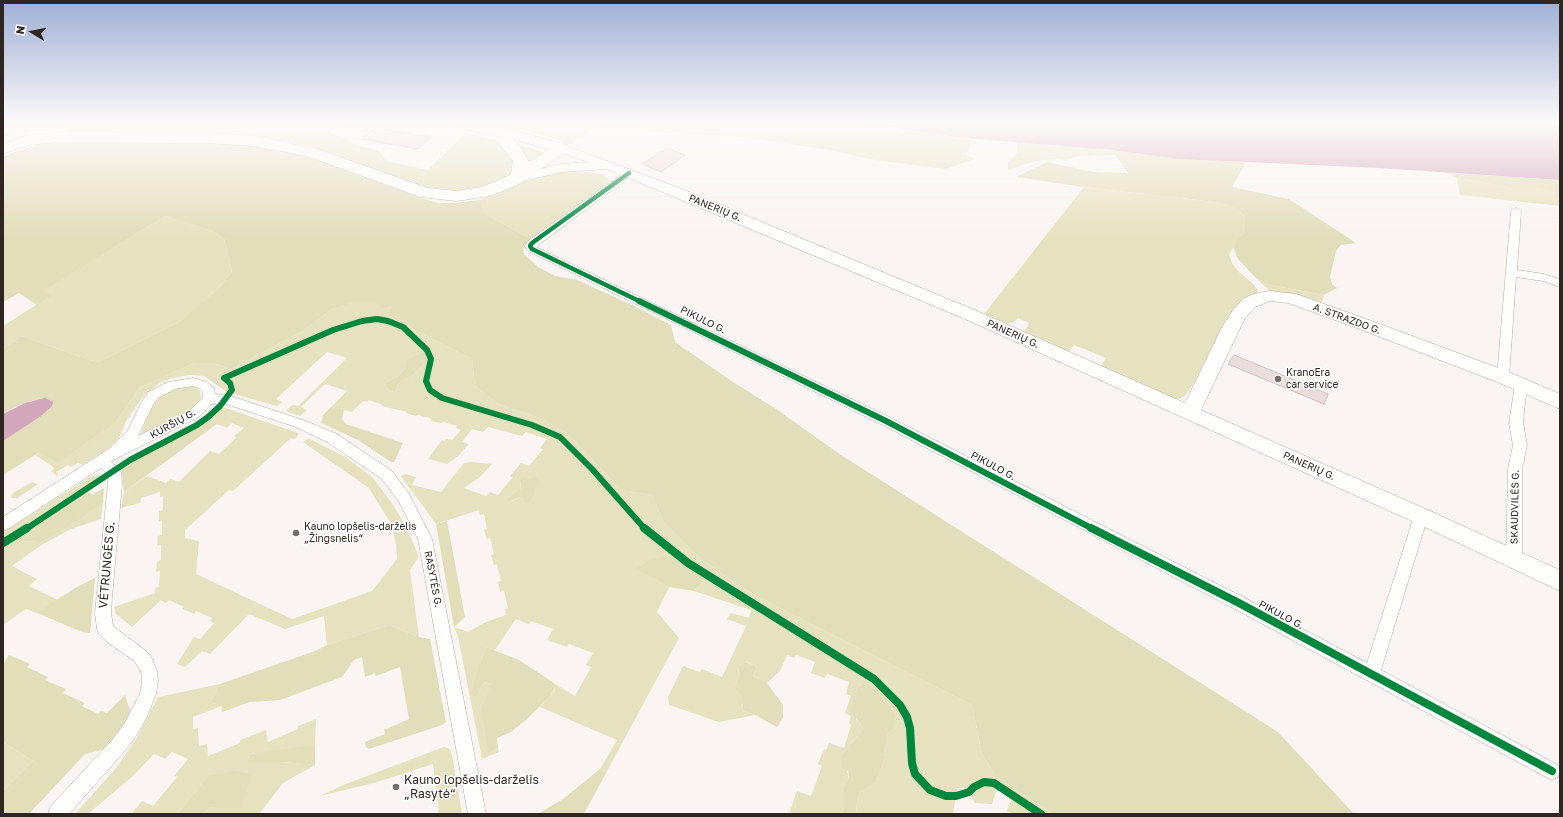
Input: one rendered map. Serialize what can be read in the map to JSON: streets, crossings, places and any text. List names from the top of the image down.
{
  "streets": {
    "main road": ["PANERIŲ G.", "A. STRAZDO G."],
    "street": [
      "PIKULO G.",
      "KURŠIŲ G.",
      "SKAUDVILĖS G.",
      "VĖTRUNGĖS G.",
      "RASYTĖS G."
    ]
  },
  "crossings": [
    ["PANERIŲ G.", "A. STRAZDO G."],
    ["PANERIŲ G.", "PIKULO G."],
    ["PANERIŲ G.", "SKAUDVILĖS G."],
    ["A. STRAZDO G.", "SKAUDVILĖS G."],
    ["KURŠIŲ G.", "VĖTRUNGĖS G."],
    ["KURŠIŲ G.", "RASYTĖS G."]
  ],
  "places": ["KranoEra car service", "Kauno lopšelis-darželis „Žingsnelis“", "Kauno lopšelis-darželis „Rasytė“"],
  "north": "left"
}
